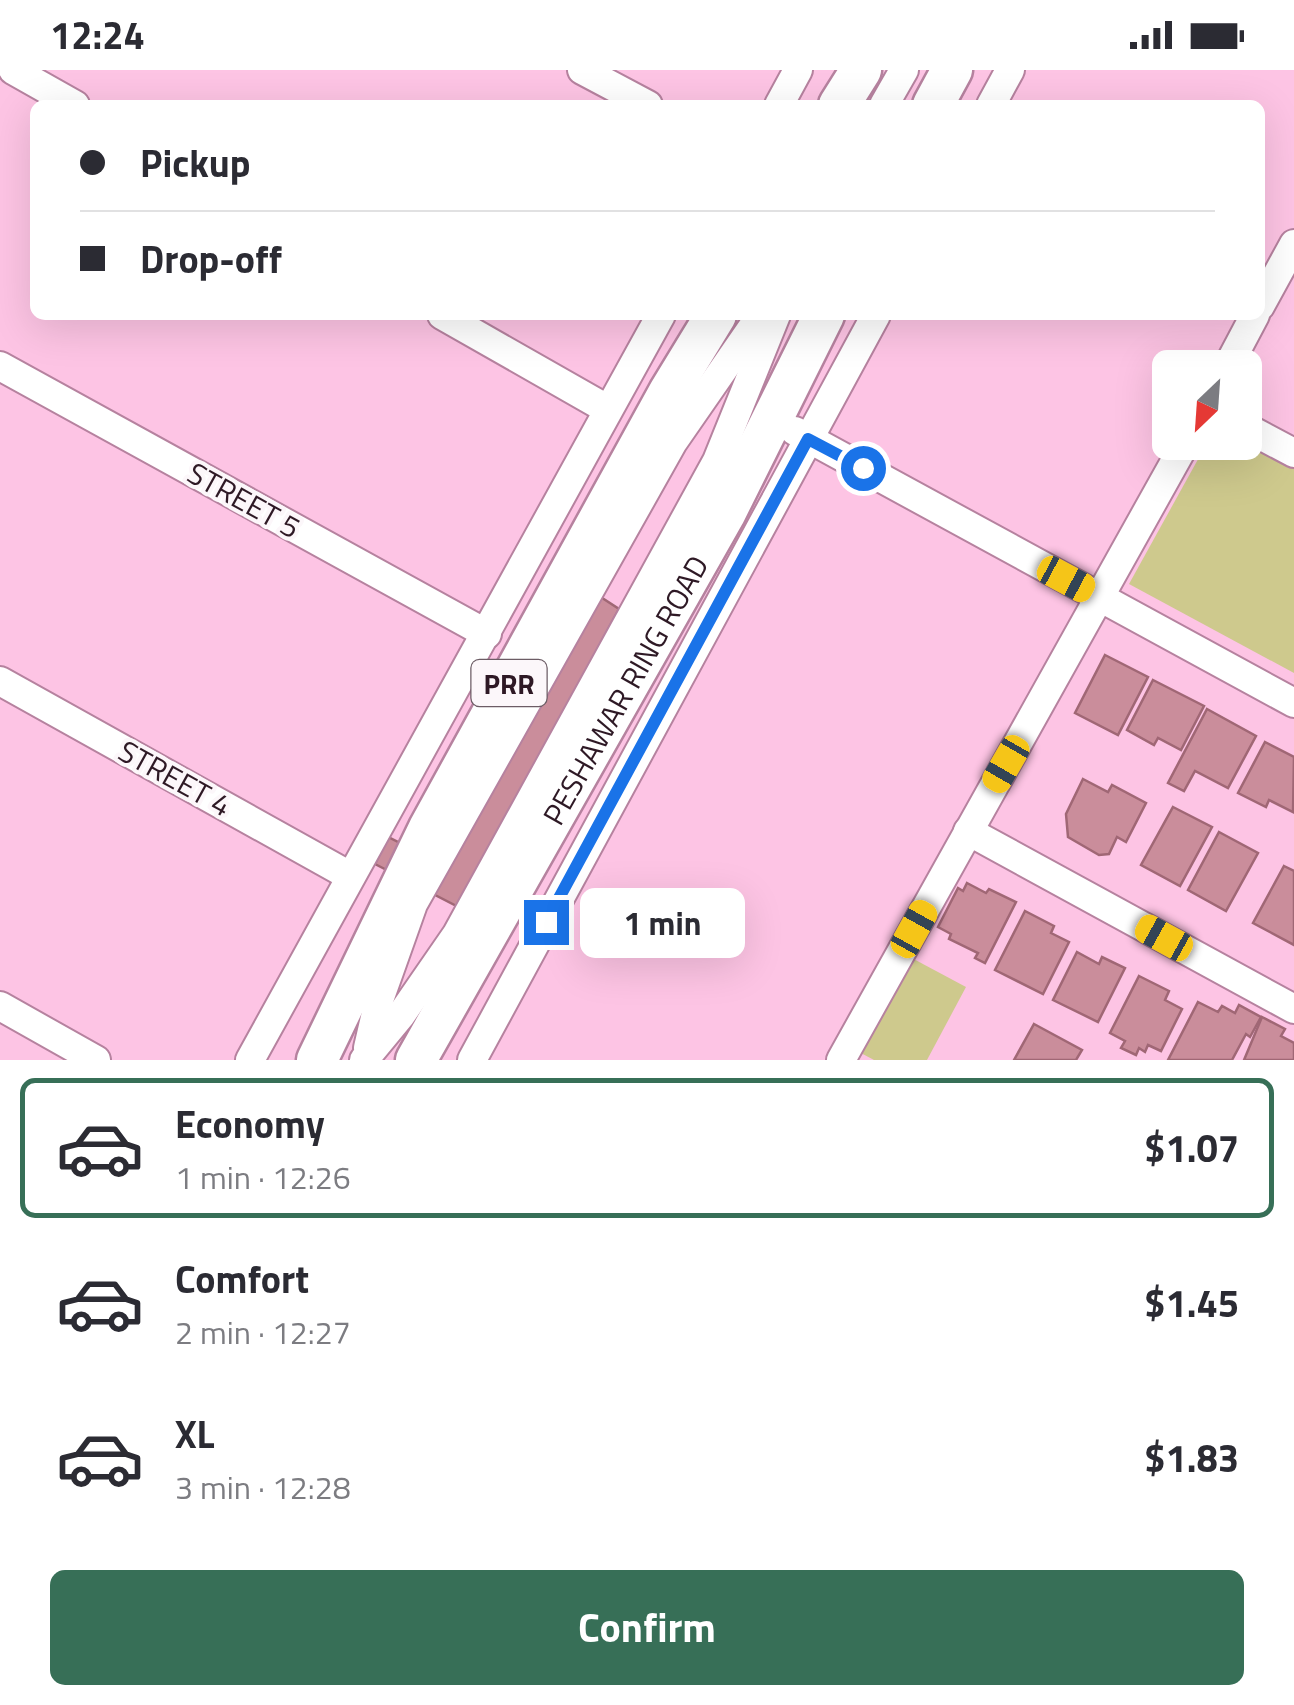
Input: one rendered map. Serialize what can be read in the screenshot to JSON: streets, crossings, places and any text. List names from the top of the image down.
{
  "streets": {
    "highway": ["PRR", "PESHAWAR RING ROAD"],
    "street": ["STREET 5", "STREET 4"]
  },
  "north": "bottom left",
  "page": {
    "status": "12:24",
    "banner": ["Pickup", "Drop-off"],
    "bubble": "1 min",
    "list": [
      {
        "name": "Economy",
        "note": "1 min · 12:26",
        "value": "$1.07"
      },
      {
        "name": "Comfort",
        "note": "2 min · 12:27",
        "value": "$1.45"
      },
      {
        "name": "XL",
        "note": "3 min · 12:28",
        "value": "$1.83"
      }
    ],
    "buttons": "Confirm"
  }
}
